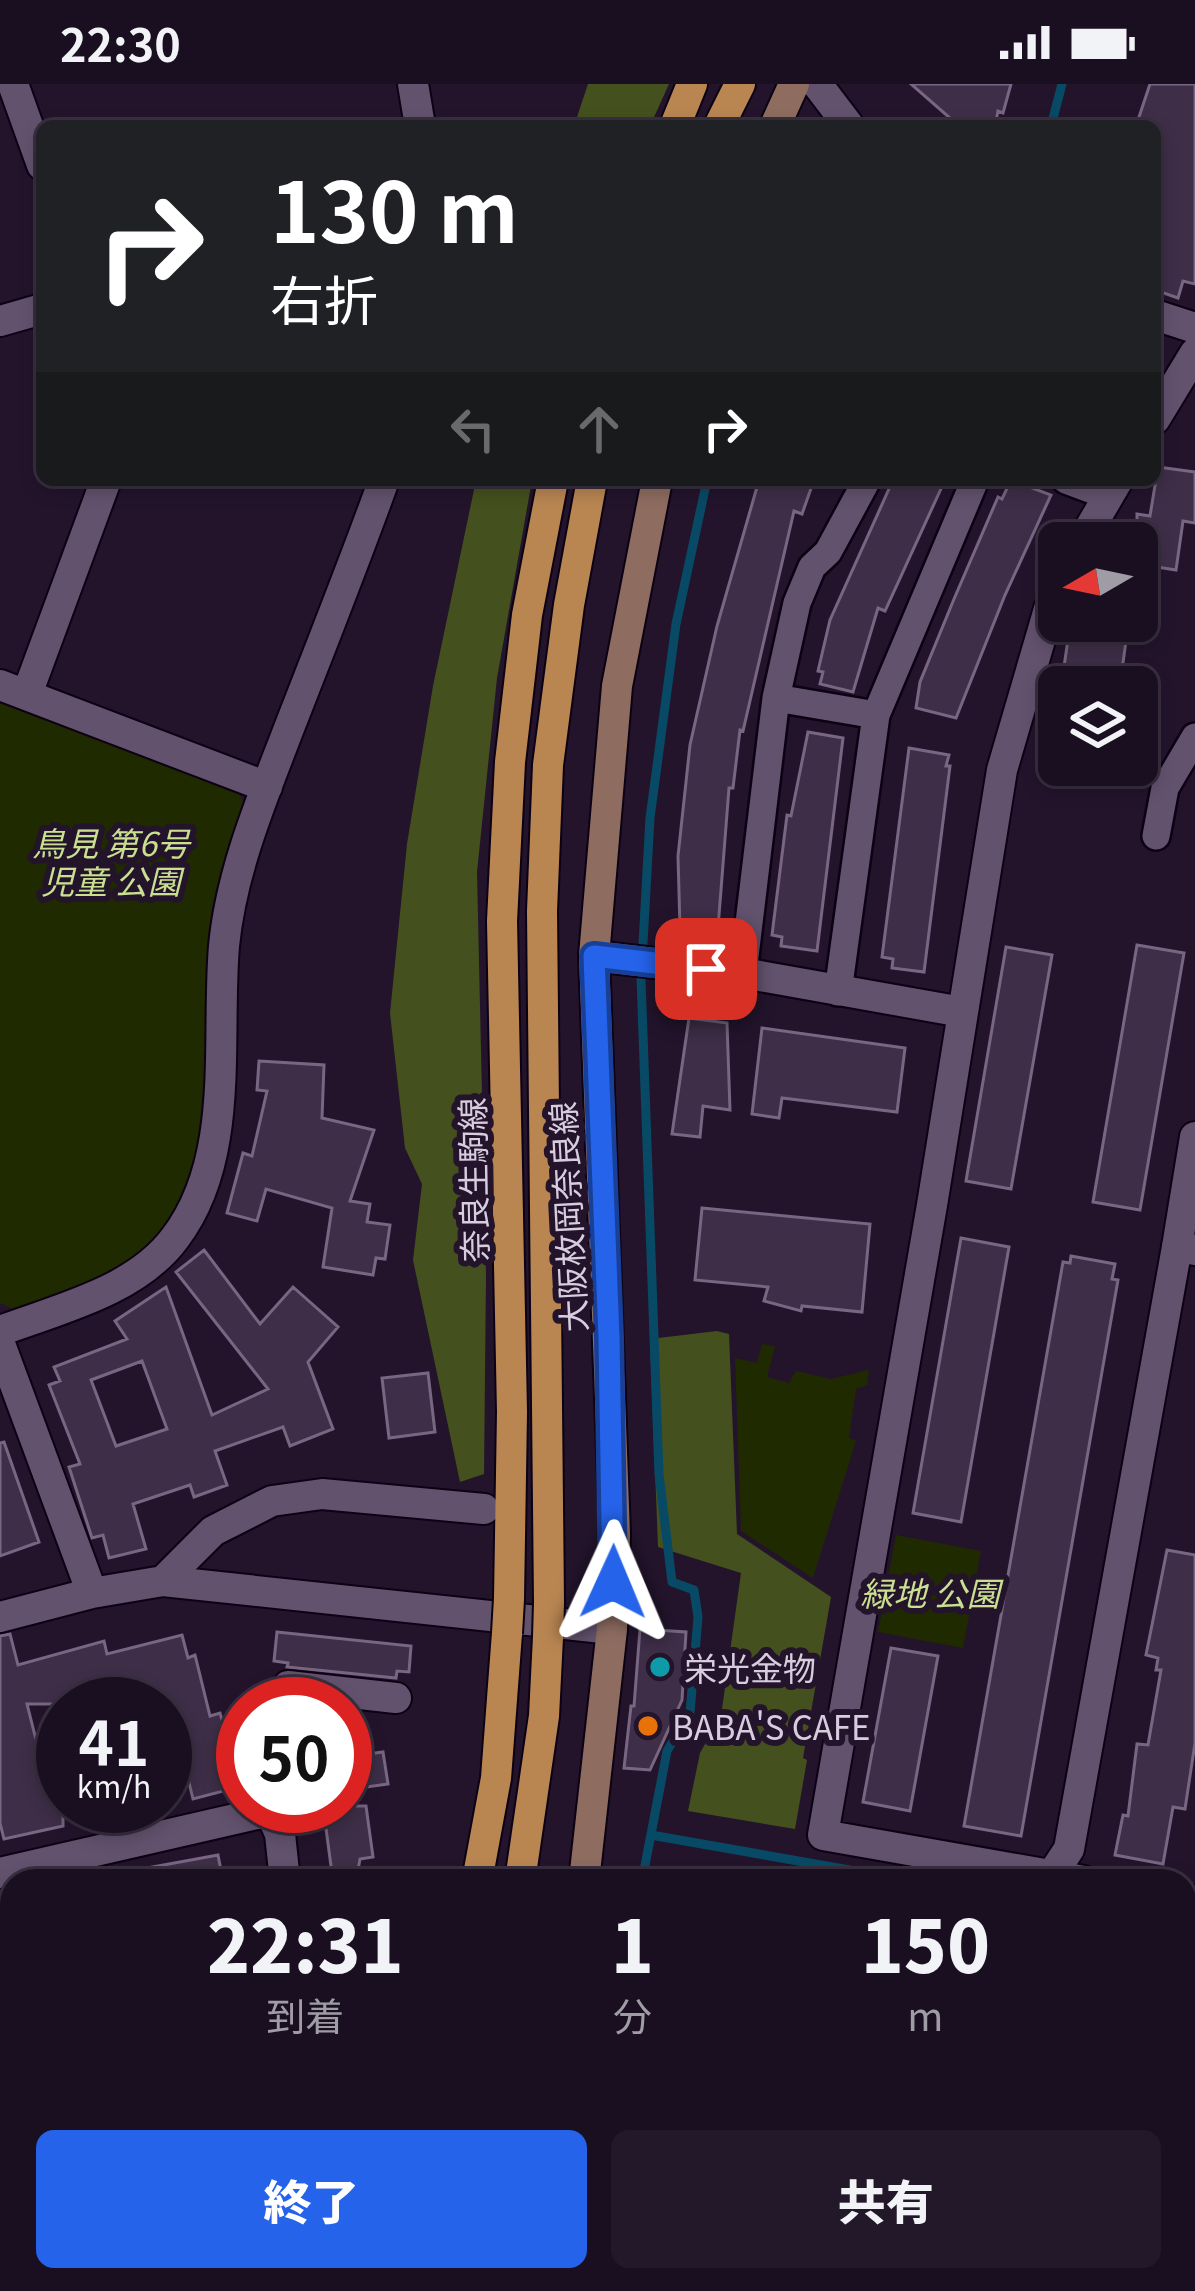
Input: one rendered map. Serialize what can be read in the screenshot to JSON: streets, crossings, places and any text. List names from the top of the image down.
{
  "streets": {
    "main road": ["奈良生駒線", "大阪枚岡奈良線"]
  },
  "parks": ["鳥見 第6号 児童 公園", "緑地 公園"],
  "places": ["栄光金物", "BABA'S CAFE"],
  "north": "left",
  "page": {
    "status": "22:30",
    "turn": ["130 m", "右折"],
    "speed": "41 km/h",
    "limit": "50",
    "eta": [
      "22:31",
      "到着",
      "1",
      "分",
      "150",
      "m"
    ],
    "buttons": ["終了", "共有"]
  }
}
